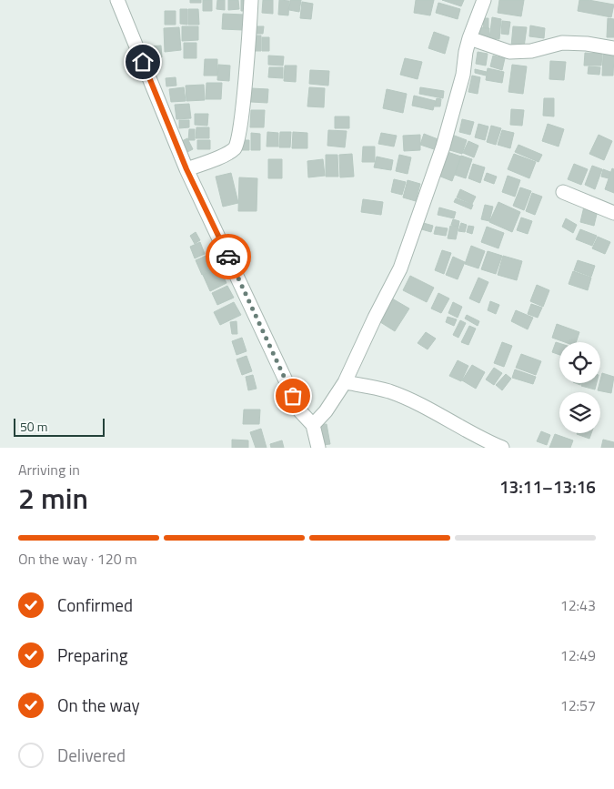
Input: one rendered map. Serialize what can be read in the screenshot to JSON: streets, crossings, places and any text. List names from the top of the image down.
{
  "scale_bar": "50 m",
  "page": {
    "scale": "50 m",
    "heading": ["2 min", "Arriving in", "13:11–13:16"],
    "bar": "On the way · 120 m",
    "list": [
      ["Confirmed", "12:43"],
      ["Preparing", "12:49"],
      ["On the way", "12:57"],
      "Delivered"
    ]
  }
}
